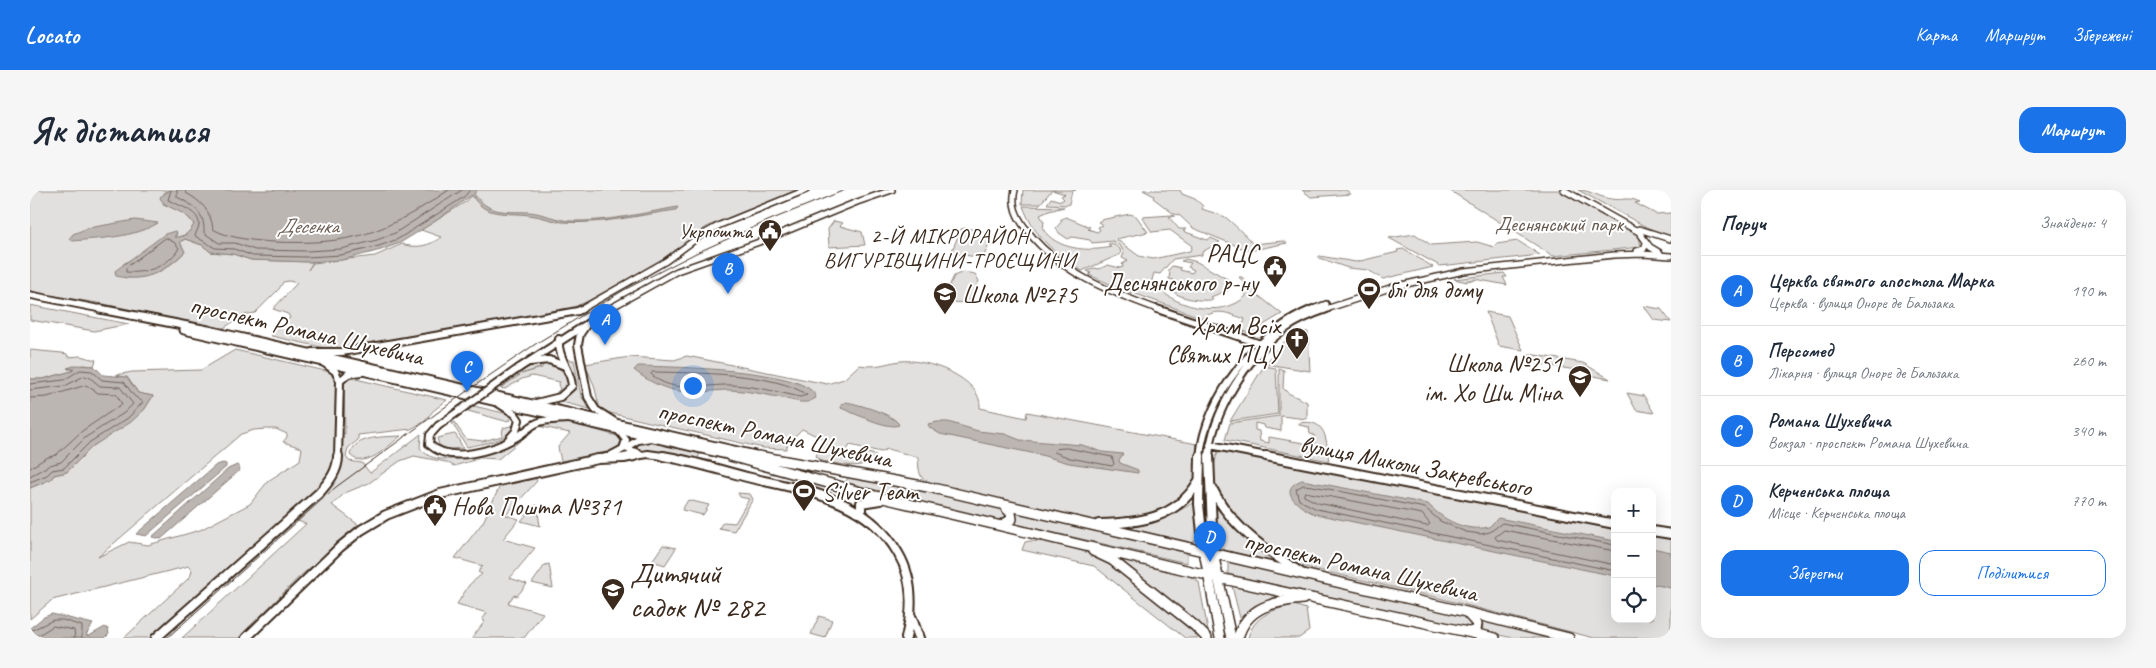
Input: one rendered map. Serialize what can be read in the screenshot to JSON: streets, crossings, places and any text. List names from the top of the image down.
{
  "streets": {
    "main road": ["проспект Романа Шухевича", "вулиця Миколи Закревського"]
  },
  "districts": ["2-Й МІКРОРАЙОН ВИГУРІВЩИНИ-ТРОЄЩИНИ"],
  "water": ["Десенка"],
  "parks": ["Деснянський парк"],
  "places": {
    "public building": ["Укрпошта", "РАЦС Деснянського р-ну", "Нова Пошта №371"],
    "sports": ["блі для дому", "Silver Team"],
    "school or university": ["Школа №275", "Школа №251 ім. Хо Ши Міна", "Дитячий садок № 282"],
    "church": ["Храм Всіх Святих ПЦУ"]
  },
  "page": {
    "header": "Locato",
    "nav": ["Карта", "Маршрут", "Збережені"],
    "buttons": [
      "Маршрут",
      ["Зберегти", "Поділитися"]
    ],
    "title": "Як дістатися",
    "heading": ["Поруч", "Знайдено: 4"],
    "pins": [
      "B",
      "A",
      "C",
      "D"
    ],
    "list": [
      {
        "mark": "A",
        "name": "Церква святого апостола Марка",
        "note": "Церква · вулиця Оноре де Бальзака",
        "value": "190 m"
      },
      {
        "mark": "B",
        "name": "Персомед",
        "note": "Лікарня · вулиця Оноре де Бальзака",
        "value": "260 m"
      },
      {
        "mark": "C",
        "name": "Романа Шухевича",
        "note": "Вокзал · проспект Романа Шухевича",
        "value": "340 m"
      },
      {
        "mark": "D",
        "name": "Керченська площа",
        "note": "Місце · Керченська площа",
        "value": "770 m"
      }
    ],
    "map_buttons": ["+", "−"]
  }
}
